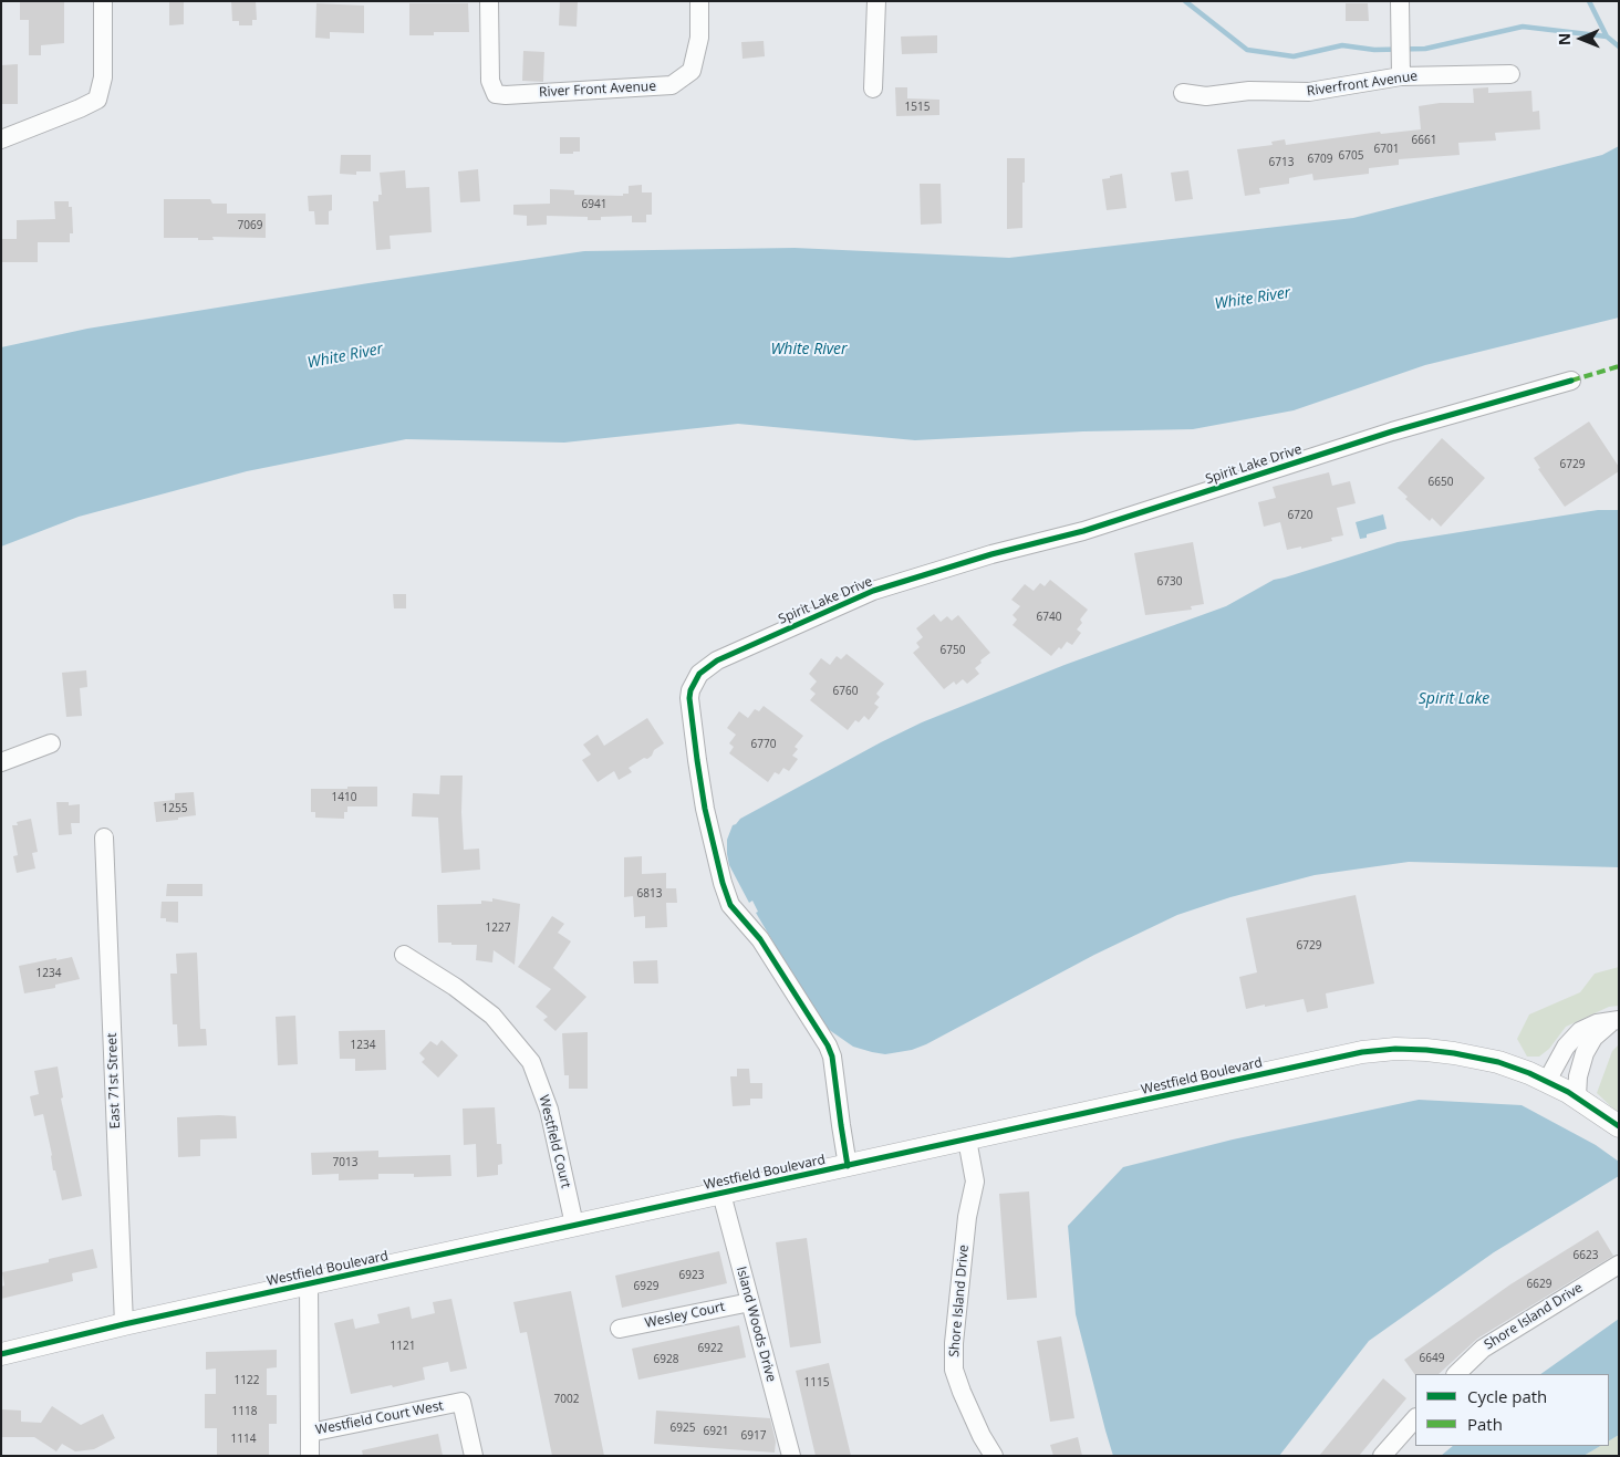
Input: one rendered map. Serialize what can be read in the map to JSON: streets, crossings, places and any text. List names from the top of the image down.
{
  "streets": {
    "street": [
      "Riverfront Avenue",
      "River Front Avenue",
      "Spirit Lake Drive",
      "Westfield Boulevard",
      "East 71st Street",
      "Westfield Court",
      "Shore Island Drive",
      "Wesley Court",
      "Island Woods Drive",
      "Westfield Court West"
    ]
  },
  "crossings": [
    ["Spirit Lake Drive", "Westfield Boulevard"],
    ["Westfield Boulevard", "East 71st Street"],
    ["Westfield Boulevard", "Westfield Court"],
    ["Westfield Boulevard", "Shore Island Drive"],
    ["Westfield Boulevard", "Island Woods Drive"],
    ["Westfield Boulevard", "Westfield Court West"],
    ["Wesley Court", "Island Woods Drive"]
  ],
  "water": ["White River", "Spirit Lake"],
  "house_numbers": [
    "1515",
    "6661",
    "6701",
    "6705",
    "6709",
    "6713",
    "6941",
    "7069",
    "6729",
    "6650",
    "6720",
    "6730",
    "6740",
    "6750",
    "6760",
    "6770",
    "1410",
    "1255",
    "6813",
    "1227",
    "6729",
    "1234",
    "1234",
    "7013",
    "6623",
    "6923",
    "6629",
    "6929",
    "1121",
    "6922",
    "6649",
    "6928",
    "1122",
    "1115",
    "7002",
    "1118",
    "6925",
    "6921",
    "6917",
    "1114"
  ],
  "legend": ["Cycle path", "Path"],
  "north": "left"
}
